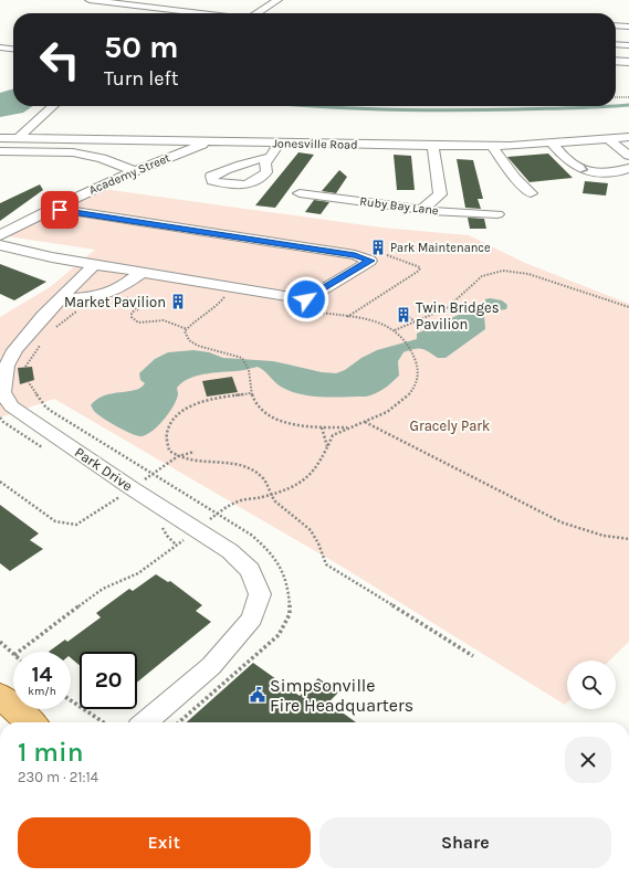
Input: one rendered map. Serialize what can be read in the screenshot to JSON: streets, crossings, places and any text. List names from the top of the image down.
{
  "streets": {
    "street": [
      "Jonesville Road",
      "Academy Street",
      "Ruby Bay Lane",
      "Park Drive"
    ]
  },
  "crossings": [
    ["Jonesville Road", "Academy Street"]
  ],
  "parks": ["Gracely Park"],
  "places": {
    "building": ["Park Maintenance", "Market Pavilion", "Twin Bridges Pavilion"],
    "public building": ["Simpsonville Fire Headquarters"]
  },
  "page": {
    "turn": ["50 m", "Turn left"],
    "speed": "14 km/h",
    "limit": "20",
    "heading": ["1 min", "230 m · 21:14"],
    "buttons": ["Exit", "Share"]
  }
}
